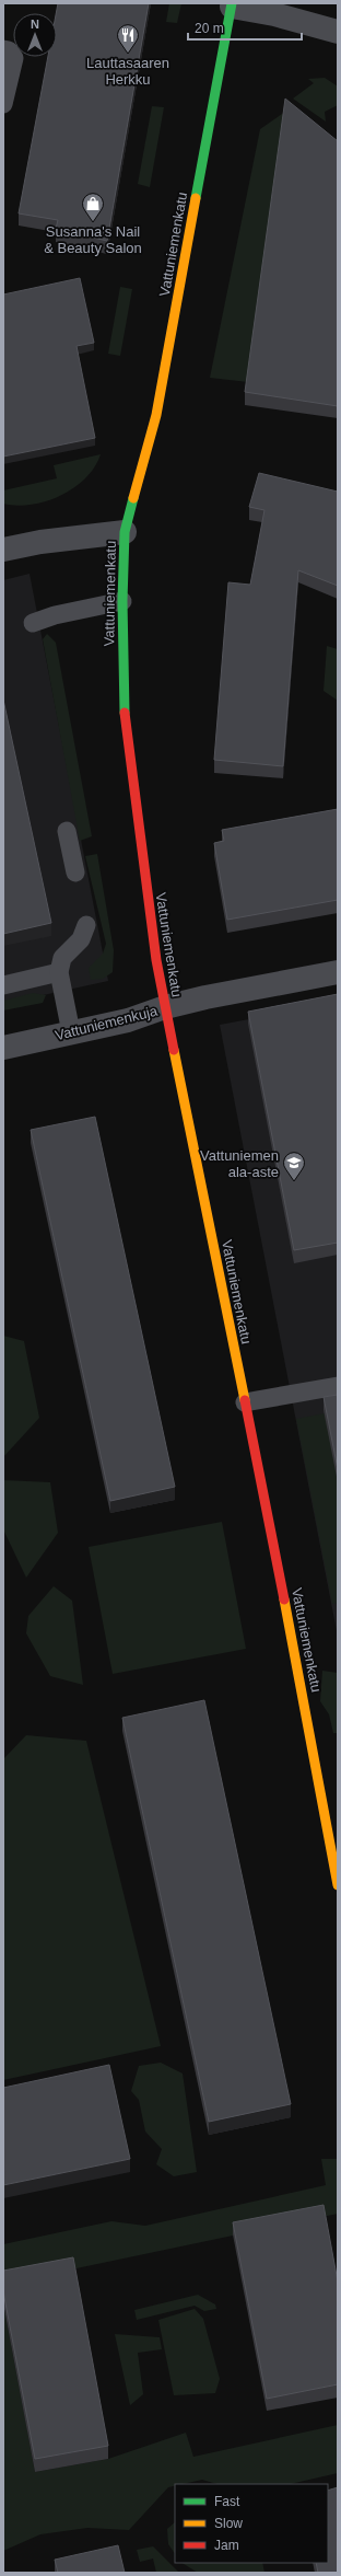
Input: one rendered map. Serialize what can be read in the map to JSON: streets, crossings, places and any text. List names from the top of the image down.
{
  "streets": {
    "street": ["Vattuniemenkatu", "Vattuniemenkuja"]
  },
  "crossings": [
    ["Vattuniemenkatu", "Vattuniemenkuja"]
  ],
  "places": {
    "restaurant": ["Lauttasaaren Herkku"],
    "shop": ["Susanna's Nail & Beauty Salon"],
    "school or university": ["Vattuniemen ala-aste"]
  },
  "legend": ["Fast", "Slow", "Jam"],
  "scale_bar": "20 m",
  "north": "top"
}
